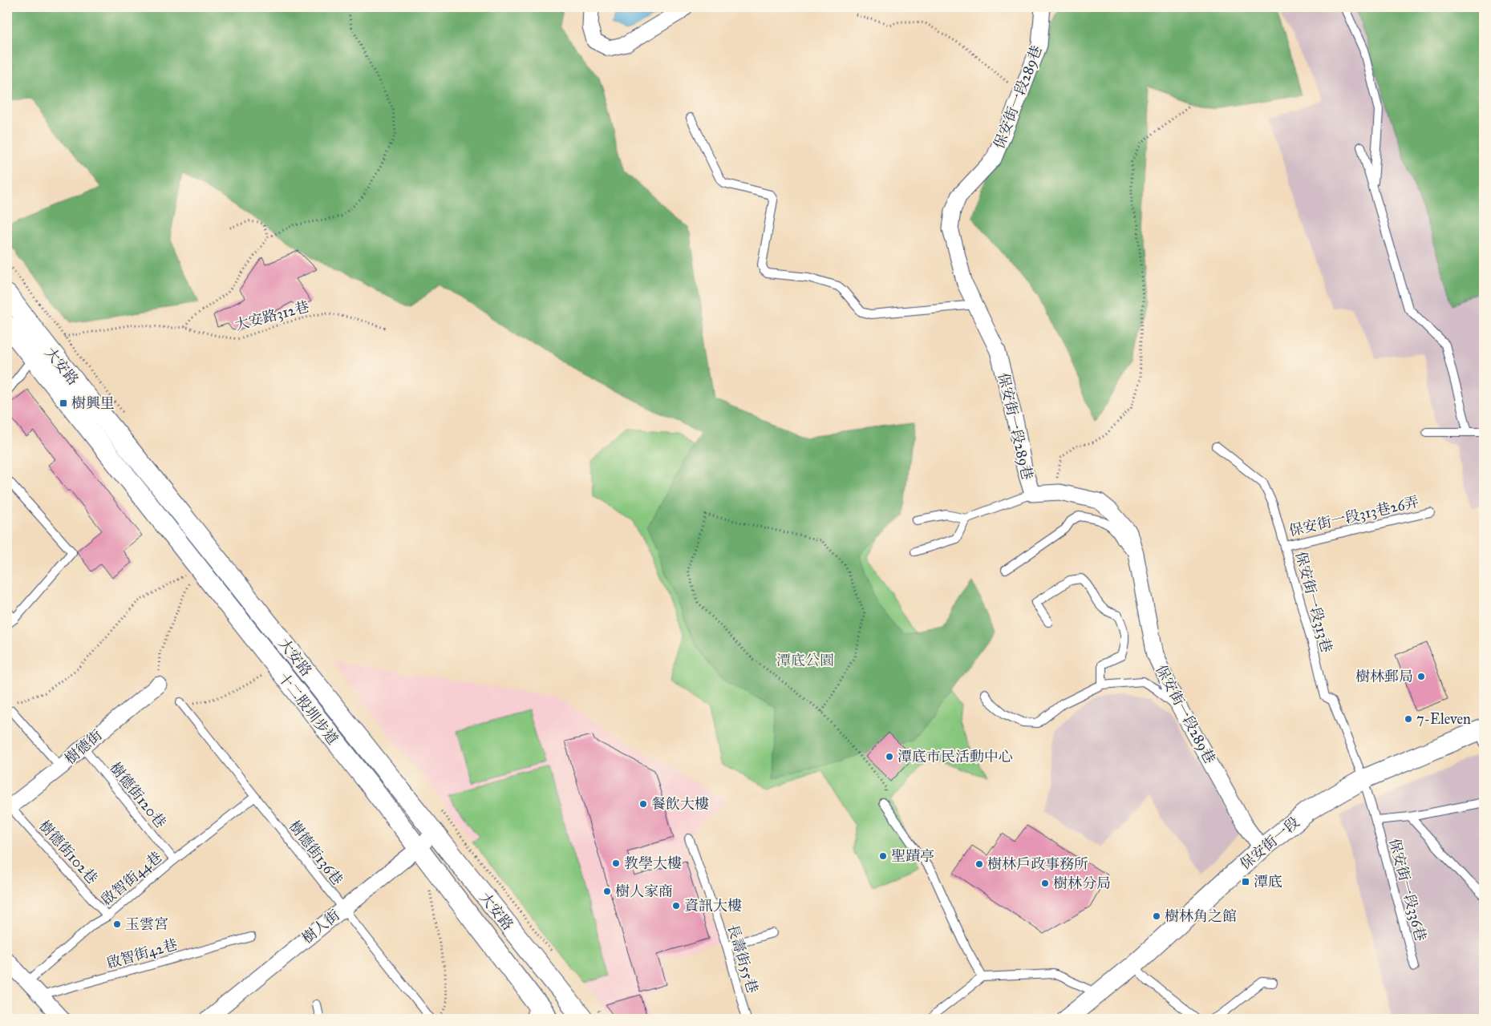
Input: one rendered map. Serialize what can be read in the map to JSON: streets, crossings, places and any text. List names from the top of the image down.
{
  "streets": {
    "street": [
      "保安街一段289巷",
      "大安路",
      "樹德街",
      "保安街一段",
      "樹人街"
    ],
    "lane": [
      "保安街一段313巷26弄",
      "保安街一段313巷",
      "樹德街120巷",
      "樹德街102巷",
      "樹德街136巷",
      "啟智街44巷",
      "保安街一段336巷",
      "啟智街42巷",
      "長壽街55巷"
    ],
    "path": ["大安路312巷", "十二股圳步道"]
  },
  "crossings": [
    ["保安街一段289巷", "保安街一段"],
    ["大安路312巷", "大安路"],
    ["大安路", "樹人街"],
    ["保安街一段313巷26弄", "保安街一段313巷"],
    ["保安街一段313巷", "保安街一段"],
    ["保安街一段313巷", "保安街一段336巷"],
    ["十二股圳步道", "樹德街136巷"],
    ["樹德街", "樹德街120巷"],
    ["樹德街", "樹德街102巷"],
    ["樹德街120巷", "啟智街44巷"],
    ["保安街一段", "保安街一段336巷"],
    ["樹德街102巷", "啟智街44巷"],
    ["樹德街136巷", "啟智街44巷"],
    ["樹德街136巷", "樹人街"]
  ],
  "parks": ["潭底公園"],
  "places": {
    "transit": ["樹興里", "潭底"],
    "other": [
      "樹林郵局",
      "7-Eleven",
      "潭底市民活動中心",
      "餐飲大樓",
      "聖蹟亭",
      "教學大樓",
      "樹林戶政事務所",
      "樹林分局",
      "樹人家商",
      "資訊大樓",
      "樹林角之館",
      "玉雲宮"
    ]
  }
}
